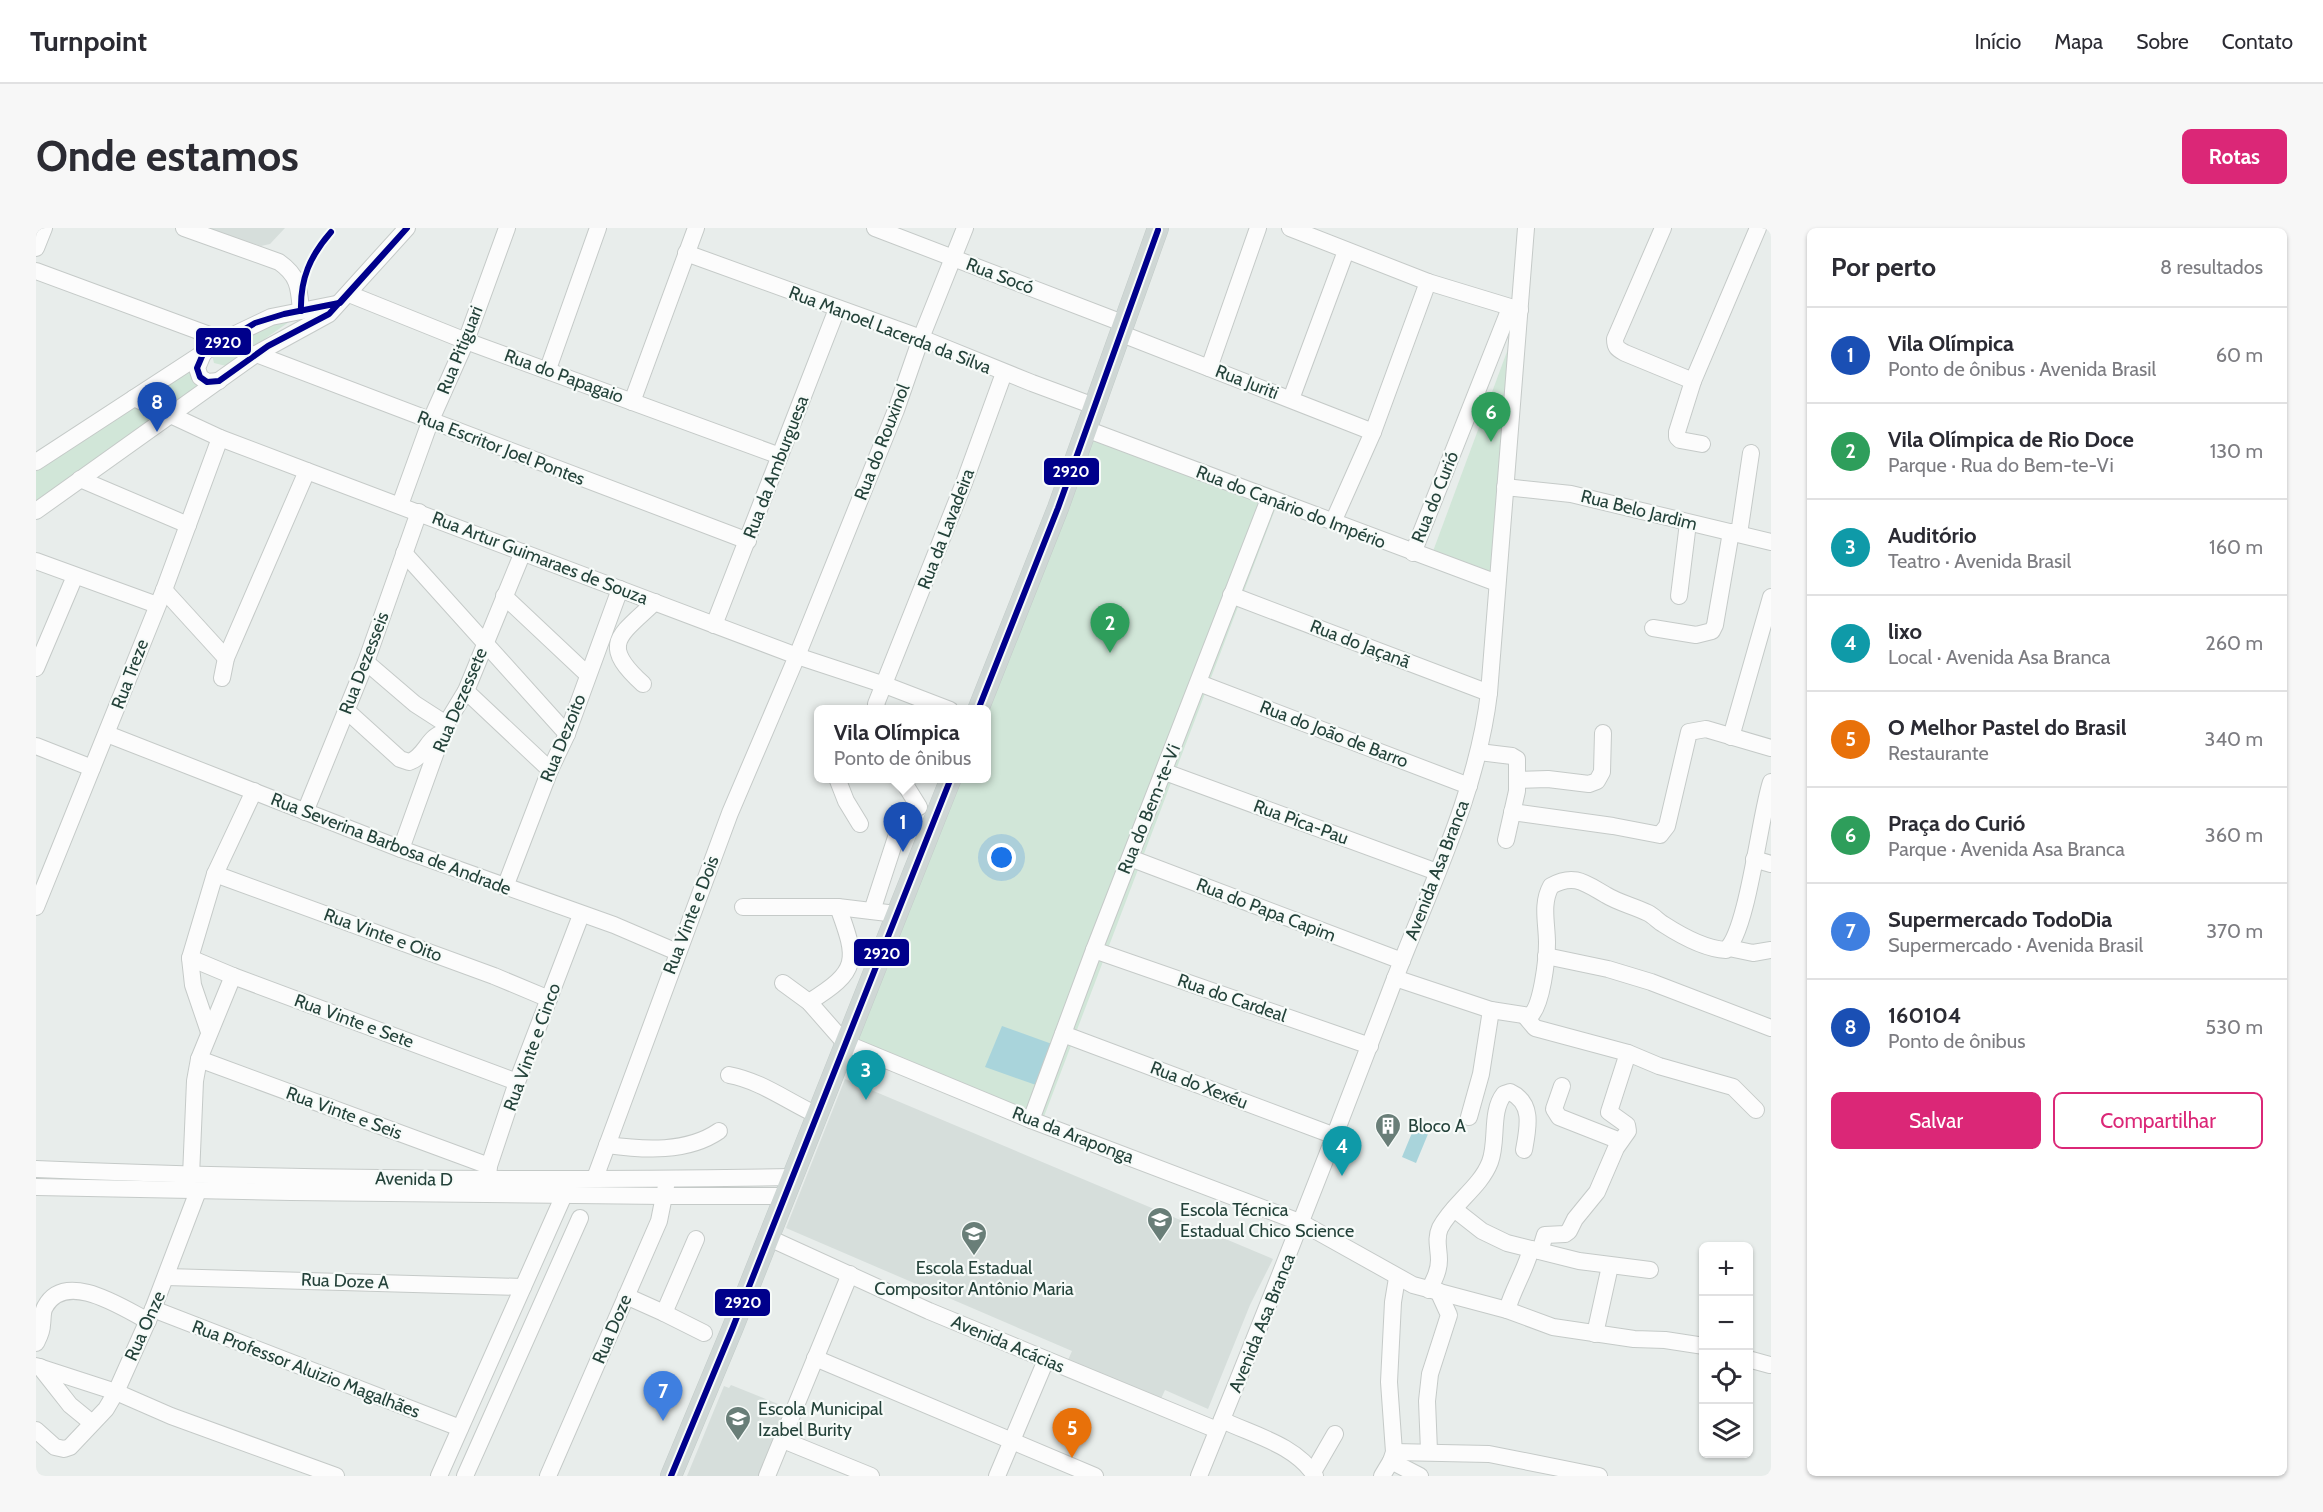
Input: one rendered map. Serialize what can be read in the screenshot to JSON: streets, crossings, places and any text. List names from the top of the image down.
{
  "streets": {
    "street": [
      "Rua Socó",
      "Rua Manoel Lacerda da Silva",
      "Rua Pitiguari",
      "Rua do Papagaio",
      "Rua Juriti",
      "Rua do Rouxinol",
      "Rua Escritor Joel Pontes",
      "Rua da Amburguesa",
      "Rua do Curió",
      "Rua do Canário do Império",
      "Rua Belo Jardim",
      "Rua da Lavadeira",
      "Rua Artur Guimaraes de Souza",
      "Rua do Jaçanã",
      "Rua Dezesseis",
      "Rua Treze",
      "Rua Dezessete",
      "Rua do João de Barro",
      "Rua Dezoito",
      "Rua do Bem-te-Vi",
      "Rua Pica-Pau",
      "Rua Severina Barbosa de Andrade",
      "Avenida Asa Branca",
      "Rua do Papa Capim",
      "Rua Vinte e Dois",
      "Rua Vinte e Oito",
      "Rua do Cardeal",
      "Rua Vinte e Sete",
      "Rua Vinte e Cinco",
      "Rua do Xexéu",
      "Rua Vinte e Seis",
      "Rua da Araponga",
      "Avenida D",
      "Rua Doze A",
      "Rua Onze",
      "Rua Doze",
      "Avenida Acácias",
      "Rua Professor Aluizio Magalhães"
    ]
  },
  "crossings": [
    ["Rua Socó", "Rua Juriti"],
    ["Rua Socó", "Rua do Rouxinol"],
    ["Rua Manoel Lacerda da Silva", "Rua do Rouxinol"],
    ["Rua Manoel Lacerda da Silva", "Rua da Amburguesa"],
    ["Rua Manoel Lacerda da Silva", "Rua da Lavadeira"],
    ["Rua Pitiguari", "Rua do Papagaio"],
    ["Rua Pitiguari", "Rua Escritor Joel Pontes"],
    ["Rua Pitiguari", "Rua Artur Guimaraes de Souza"],
    ["Rua do Papagaio", "Rua da Amburguesa"],
    ["Rua do Rouxinol", "Rua Artur Guimaraes de Souza"],
    ["Rua do Rouxinol", "Rua Vinte e Dois"],
    ["Rua Escritor Joel Pontes", "Rua da Amburguesa"],
    ["Rua da Amburguesa", "Rua Artur Guimaraes de Souza"],
    ["Rua do Curió", "Rua do Canário do Império"],
    ["Rua do Curió", "Avenida Asa Branca"],
    ["Rua do Canário do Império", "Rua do Bem-te-Vi"],
    ["Rua do Canário do Império", "Avenida Asa Branca"],
    ["Rua Belo Jardim", "Avenida Asa Branca"],
    ["Rua da Lavadeira", "Rua Artur Guimaraes de Souza"],
    ["Rua Artur Guimaraes de Souza", "Rua Dezesseis"],
    ["Rua Artur Guimaraes de Souza", "Rua Treze"],
    ["Rua Artur Guimaraes de Souza", "Rua Dezessete"],
    ["Rua Artur Guimaraes de Souza", "Rua Dezoito"],
    ["Rua Artur Guimaraes de Souza", "Rua Vinte e Dois"],
    ["Rua do Jaçanã", "Rua do Bem-te-Vi"],
    ["Rua do Jaçanã", "Avenida Asa Branca"],
    ["Rua Dezesseis", "Rua Severina Barbosa de Andrade"],
    ["Rua Treze", "Rua Severina Barbosa de Andrade"],
    ["Rua Dezessete", "Rua Severina Barbosa de Andrade"],
    ["Rua do João de Barro", "Rua do Bem-te-Vi"],
    ["Rua do João de Barro", "Avenida Asa Branca"],
    ["Rua Dezoito", "Rua Severina Barbosa de Andrade"],
    ["Rua do Bem-te-Vi", "Rua Pica-Pau"],
    ["Rua do Bem-te-Vi", "Rua do Papa Capim"],
    ["Rua do Bem-te-Vi", "Rua do Cardeal"],
    ["Rua do Bem-te-Vi", "Rua do Xexéu"],
    ["Rua do Bem-te-Vi", "Rua da Araponga"],
    ["Rua Pica-Pau", "Avenida Asa Branca"],
    ["Rua Severina Barbosa de Andrade", "Rua Vinte e Dois"],
    ["Rua Severina Barbosa de Andrade", "Rua Vinte e Cinco"],
    ["Avenida Asa Branca", "Rua do Papa Capim"],
    ["Avenida Asa Branca", "Rua do Cardeal"],
    ["Avenida Asa Branca", "Rua do Xexéu"],
    ["Avenida Asa Branca", "Rua da Araponga"],
    ["Avenida Asa Branca", "Avenida Acácias"],
    ["Rua Vinte e Dois", "Avenida D"],
    ["Rua Vinte e Oito", "Rua Vinte e Cinco"],
    ["Rua Vinte e Sete", "Rua Vinte e Cinco"],
    ["Rua Vinte e Sete", "Rua Onze"],
    ["Rua Vinte e Cinco", "Rua Vinte e Seis"],
    ["Rua Vinte e Cinco", "Avenida D"],
    ["Rua Vinte e Seis", "Avenida D"],
    ["Rua Vinte e Seis", "Rua Onze"],
    ["Avenida D", "Rua Onze"],
    ["Avenida D", "Rua Doze"],
    ["Rua Doze A", "Rua Onze"],
    ["Rua Onze", "Rua Professor Aluizio Magalhães"]
  ],
  "places": {
    "building": ["Bloco A"],
    "school or university": ["Escola Técnica Estadual Chico Science", "Escola Estadual Compositor Antônio Maria", "Escola Municipal Izabel Burity"]
  },
  "lines": ["transit line 2920"],
  "page": {
    "header": "Turnpoint",
    "nav": [
      "Início",
      "Mapa",
      "Sobre",
      "Contato"
    ],
    "buttons": [
      "Rotas",
      ["Salvar", "Compartilhar"]
    ],
    "title": "Onde estamos",
    "heading": ["Por perto", "8 resultados"],
    "list": [
      {
        "mark": "1",
        "name": "Vila Olímpica",
        "note": "Ponto de ônibus · Avenida Brasil",
        "value": "60 m"
      },
      {
        "mark": "2",
        "name": "Vila Olímpica de Rio Doce",
        "note": "Parque · Rua do Bem-te-Vi",
        "value": "130 m"
      },
      {
        "mark": "3",
        "name": "Auditório",
        "note": "Teatro · Avenida Brasil",
        "value": "160 m"
      },
      {
        "mark": "4",
        "name": "lixo",
        "note": "Local · Avenida Asa Branca",
        "value": "260 m"
      },
      {
        "mark": "5",
        "name": "O Melhor Pastel do Brasil",
        "note": "Restaurante",
        "value": "340 m"
      },
      {
        "mark": "6",
        "name": "Praça do Curió",
        "note": "Parque · Avenida Asa Branca",
        "value": "360 m"
      },
      {
        "mark": "7",
        "name": "Supermercado TodoDia",
        "note": "Supermercado · Avenida Brasil",
        "value": "370 m"
      },
      {
        "mark": "8",
        "name": "160104",
        "note": "Ponto de ônibus",
        "value": "530 m"
      }
    ],
    "pins": [
      "8",
      "6",
      "2",
      "1",
      "3",
      "4",
      "7",
      "5"
    ],
    "popup": ["Vila Olímpica", "Ponto de ônibus"],
    "map_buttons": ["+", "−"]
  }
}
